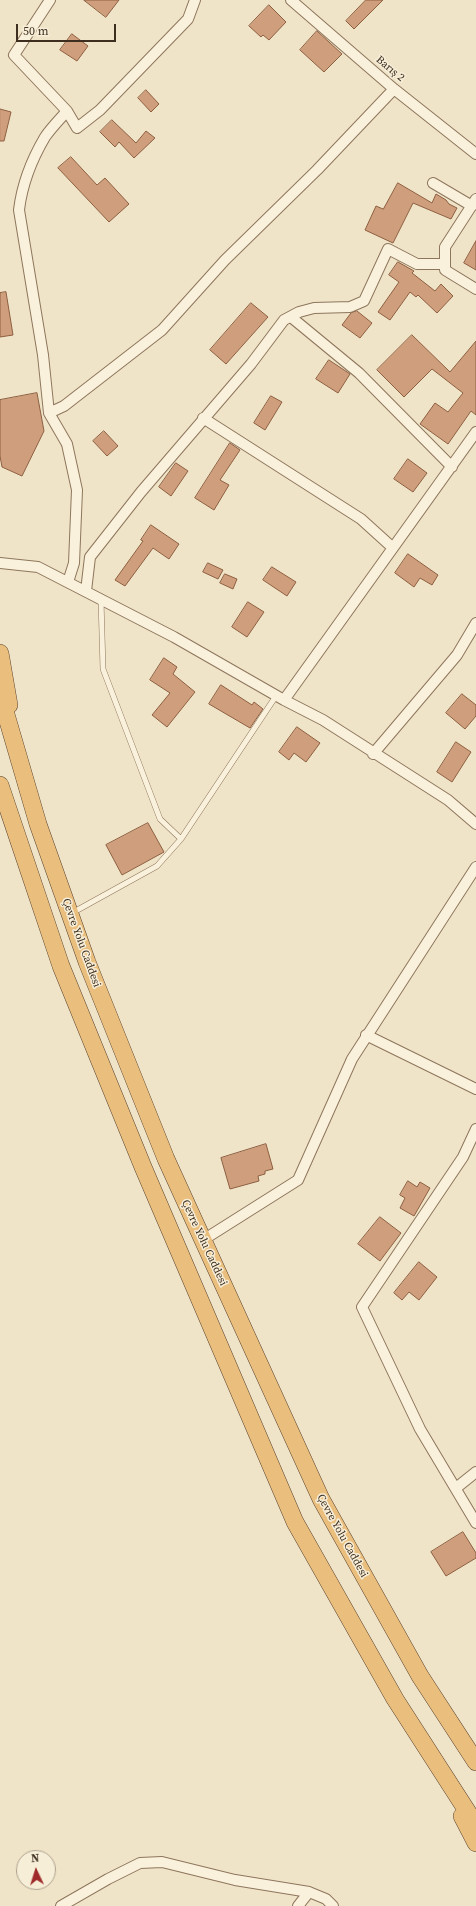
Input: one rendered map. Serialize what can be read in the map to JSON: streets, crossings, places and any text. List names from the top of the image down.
{
  "streets": {
    "highway": ["Çevre Yolu Caddesi"],
    "street": ["Barış 2"]
  },
  "scale_bar": "50 m",
  "north": "top"
}
